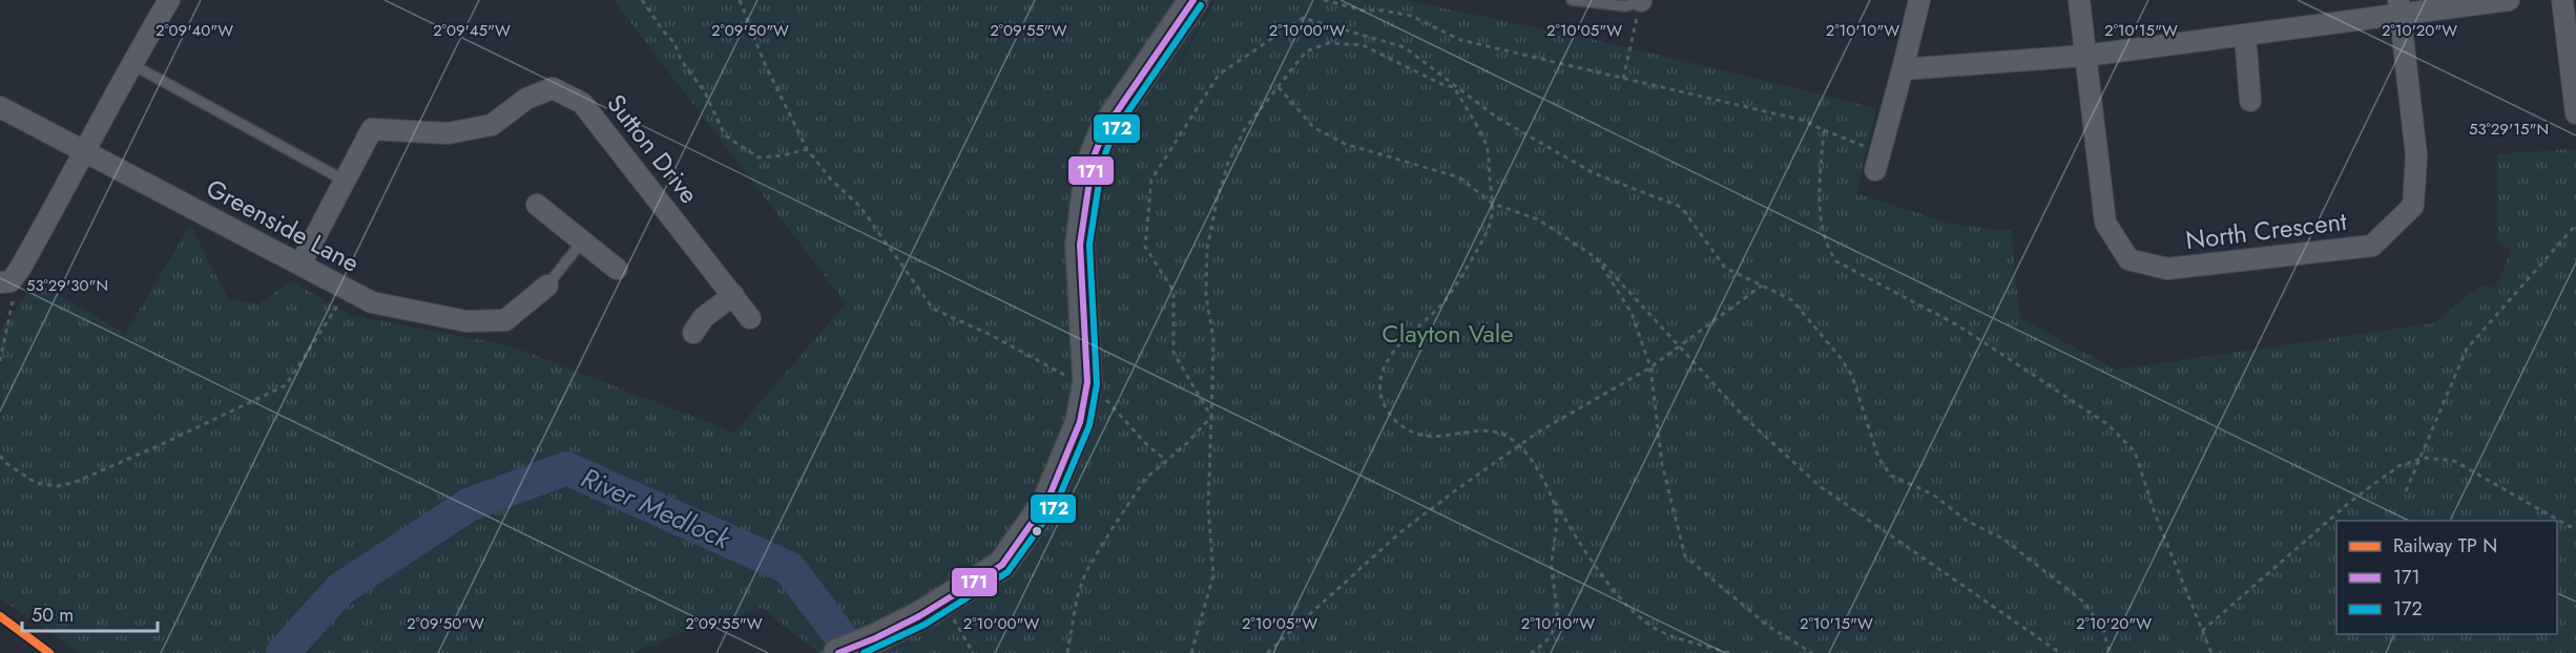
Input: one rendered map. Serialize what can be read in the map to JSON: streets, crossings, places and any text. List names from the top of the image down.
{
  "streets": {
    "street": ["Sutton Drive", "Greenside Lane", "North Crescent"]
  },
  "crossings": [
    ["Sutton Drive", "Greenside Lane"]
  ],
  "water": ["River Medlock"],
  "parks": ["Clayton Vale"],
  "lines": ["transit line 171", "transit line 172"],
  "legend": ["Railway TP N", "171", "172"],
  "scale_bar": "50 m",
  "coordinates": [
    "2°10'15\"W",
    "2°09'40\"W",
    "2°09'45\"W",
    "2°09'50\"W",
    "2°09'55\"W",
    "2°10'00\"W",
    "2°10'05\"W",
    "2°10'10\"W",
    "2°10'20\"W",
    "53°29'15\"N",
    "53°29'30\"N"
  ]
}
